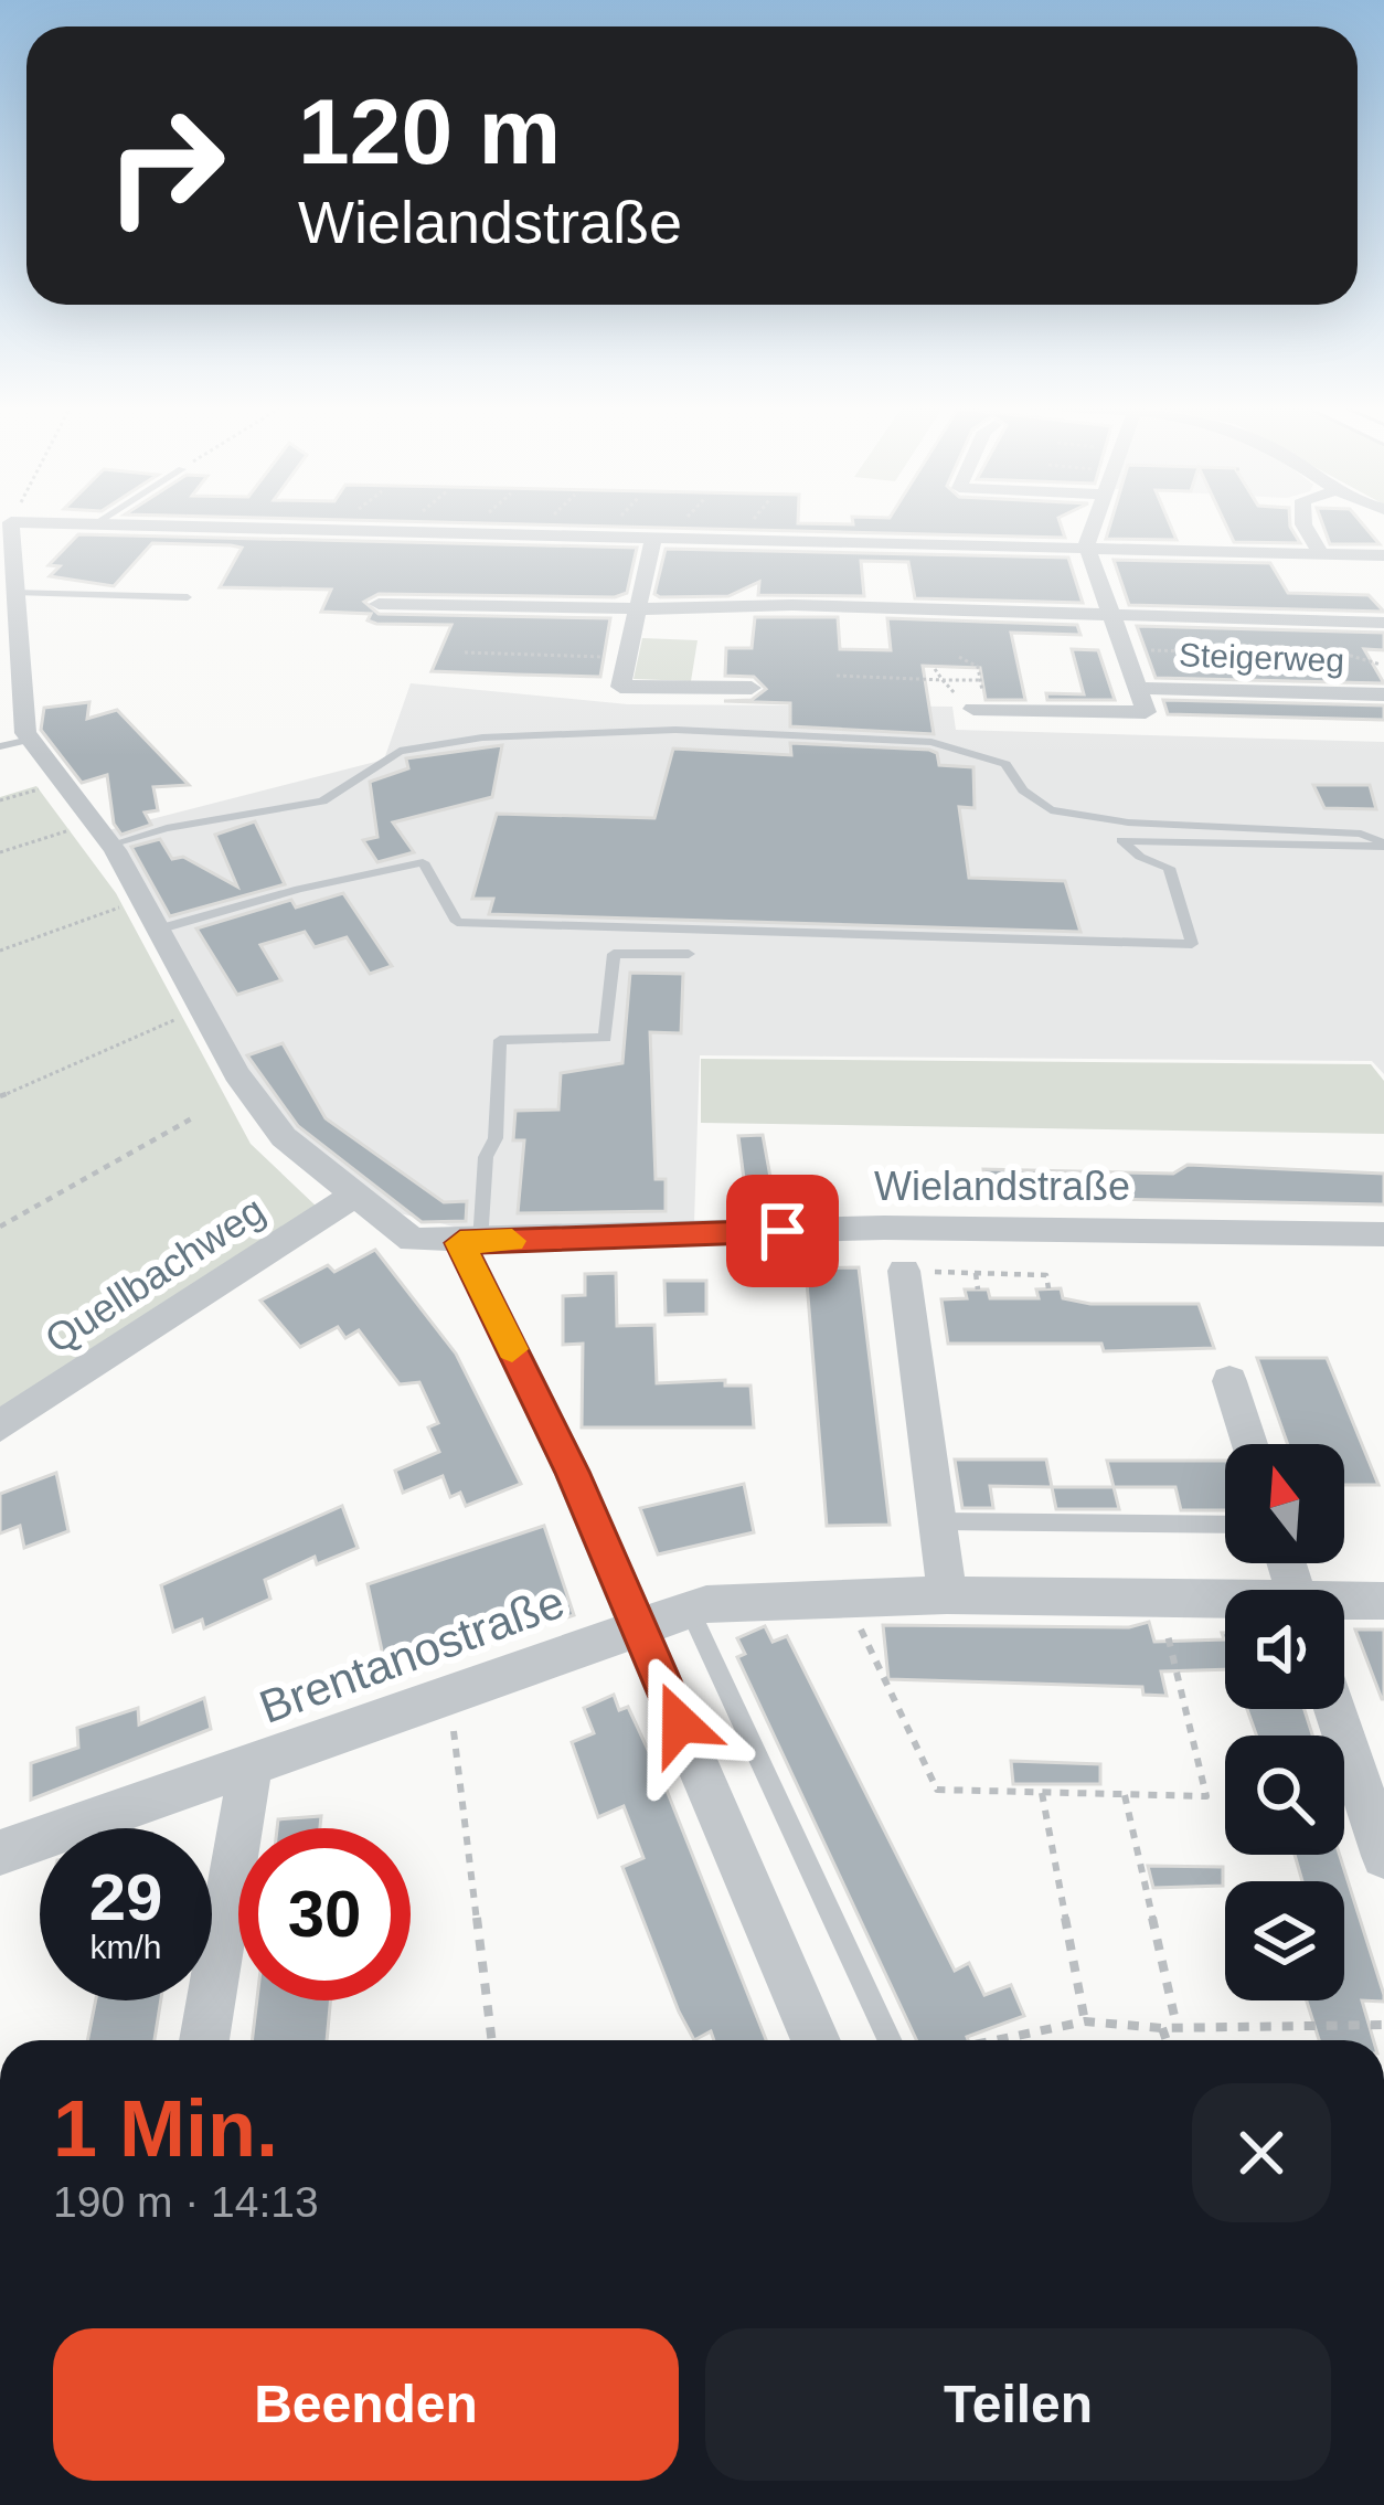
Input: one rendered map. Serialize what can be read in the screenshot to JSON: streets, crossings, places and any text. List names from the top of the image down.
{
  "streets": {
    "street": [
      "Steigerweg",
      "Wielandstraße",
      "Quellbachweg",
      "Brentanostraße"
    ]
  },
  "crossings": [
    ["Wielandstraße", "Quellbachweg"]
  ],
  "north": "top",
  "page": {
    "turn": ["120 m", "Wielandstraße"],
    "speed": "29 km/h",
    "limit": "30",
    "heading": ["1 Min.", "190 m · 14:13"],
    "buttons": ["Beenden", "Teilen"]
  }
}
